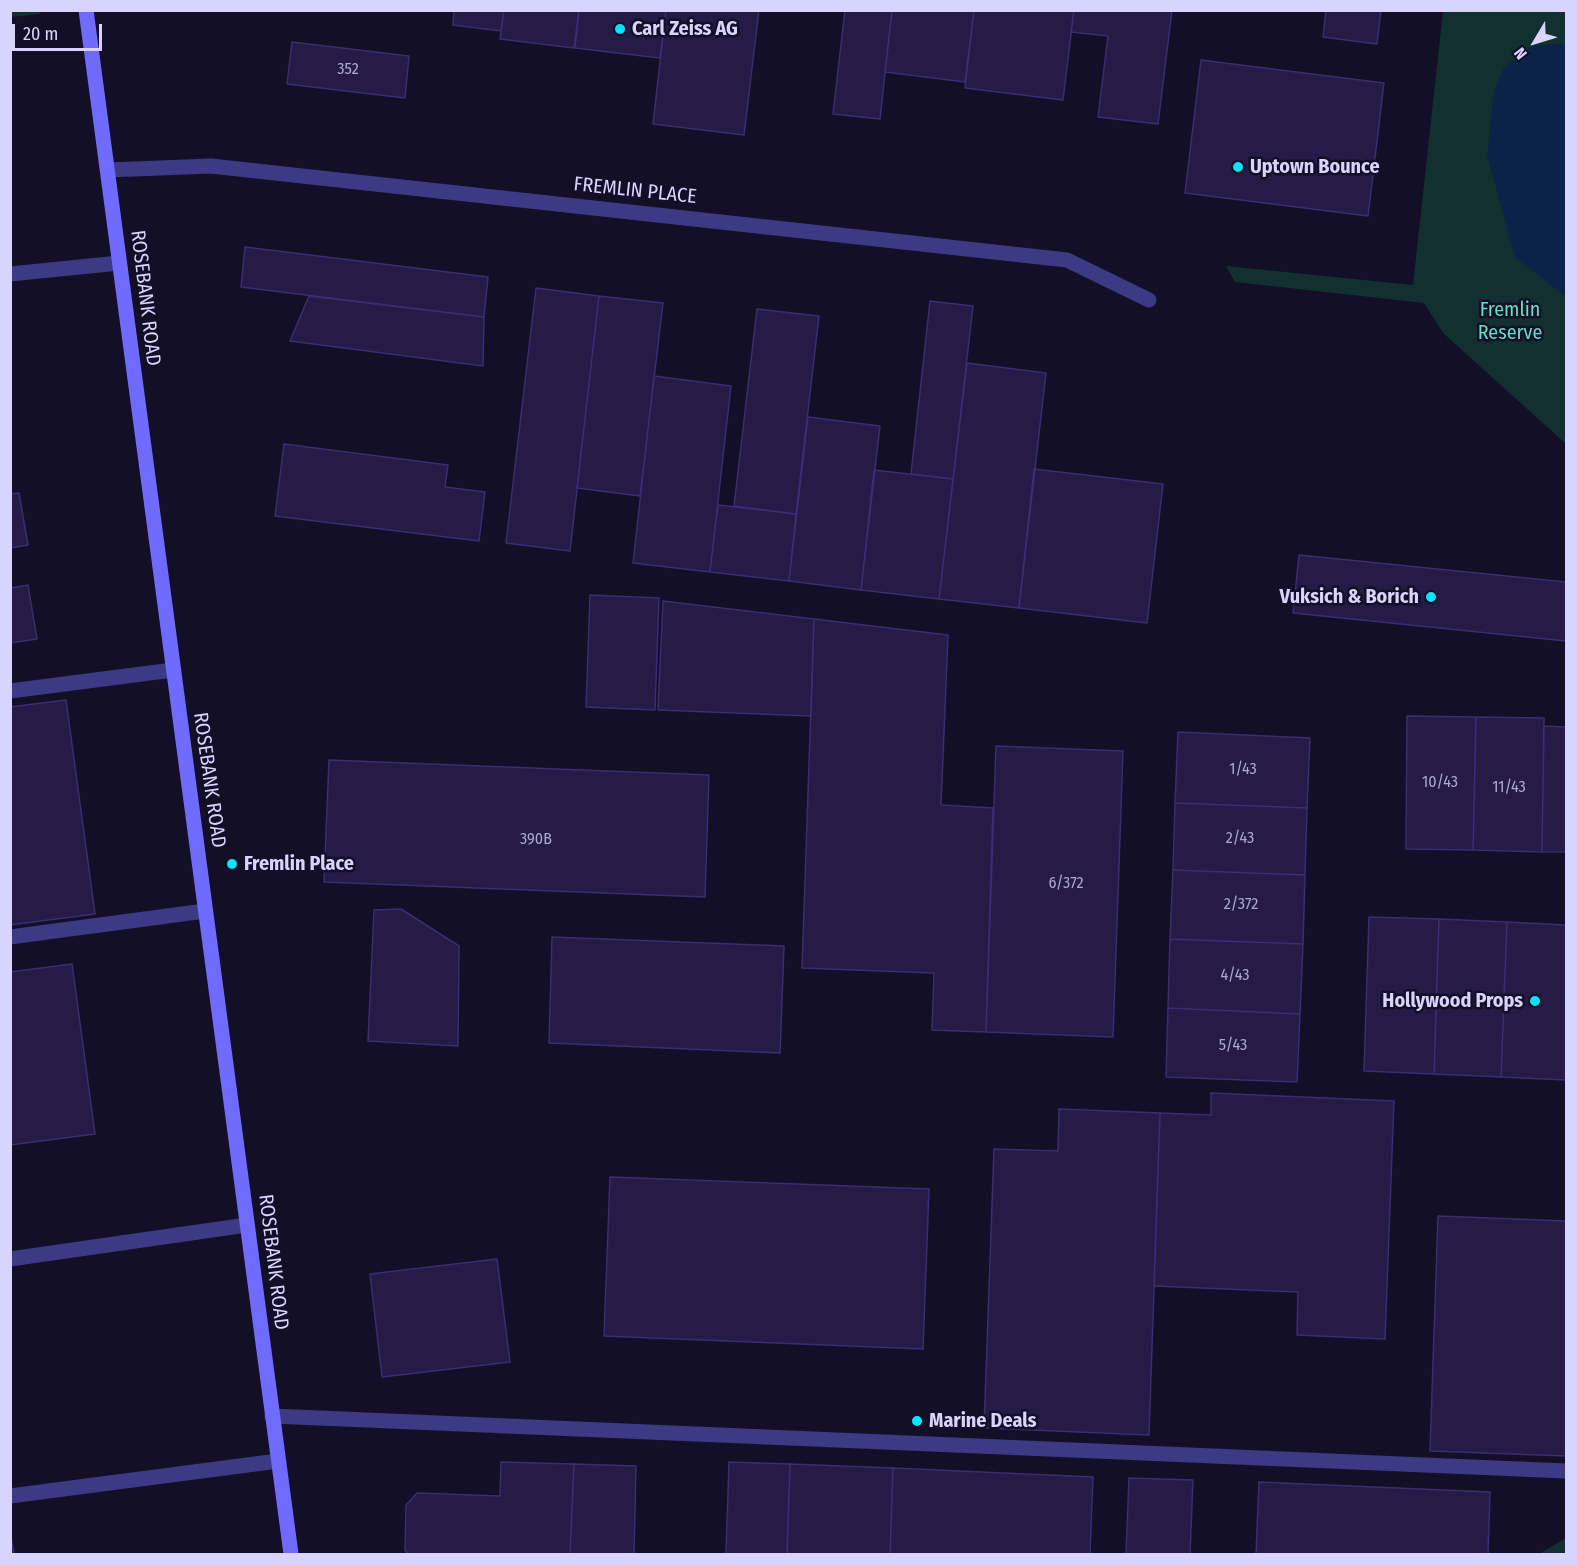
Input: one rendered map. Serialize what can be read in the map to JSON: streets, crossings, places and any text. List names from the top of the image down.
{
  "streets": {
    "main road": ["ROSEBANK ROAD"],
    "street": ["FREMLIN PLACE"]
  },
  "crossings": [
    ["FREMLIN PLACE", "ROSEBANK ROAD"]
  ],
  "parks": ["Fremlin Reserve"],
  "places": [
    "Carl Zeiss AG",
    "Uptown Bounce",
    "Vuksich & Borich",
    "Fremlin Place",
    "Hollywood Props",
    "Marine Deals"
  ],
  "house_numbers": [
    "352",
    "1/43",
    "10/43",
    "11/43",
    "2/43",
    "390B",
    "6/372",
    "2/372",
    "4/43",
    "5/43"
  ],
  "scale_bar": "20 m",
  "north": "bottom left"
}
